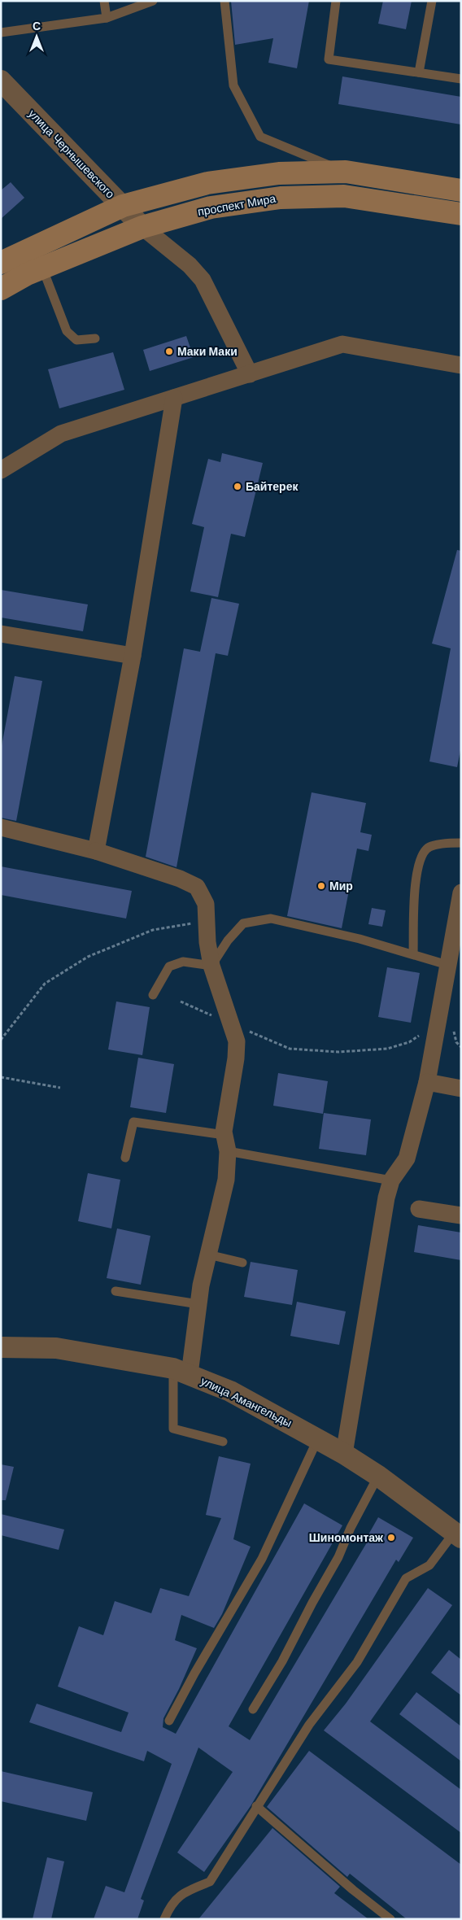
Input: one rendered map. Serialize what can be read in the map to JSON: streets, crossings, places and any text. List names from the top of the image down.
{
  "streets": {
    "main road": ["проспект Мира"],
    "street": ["улица Чернышевского", "улица Амангельды"]
  },
  "crossings": [
    ["улица Чернышевского", "проспект Мира"]
  ],
  "places": [
    "Маки Маки",
    "Байтерек",
    "Мир",
    "Шиномонтаж"
  ],
  "north": "top"
}
